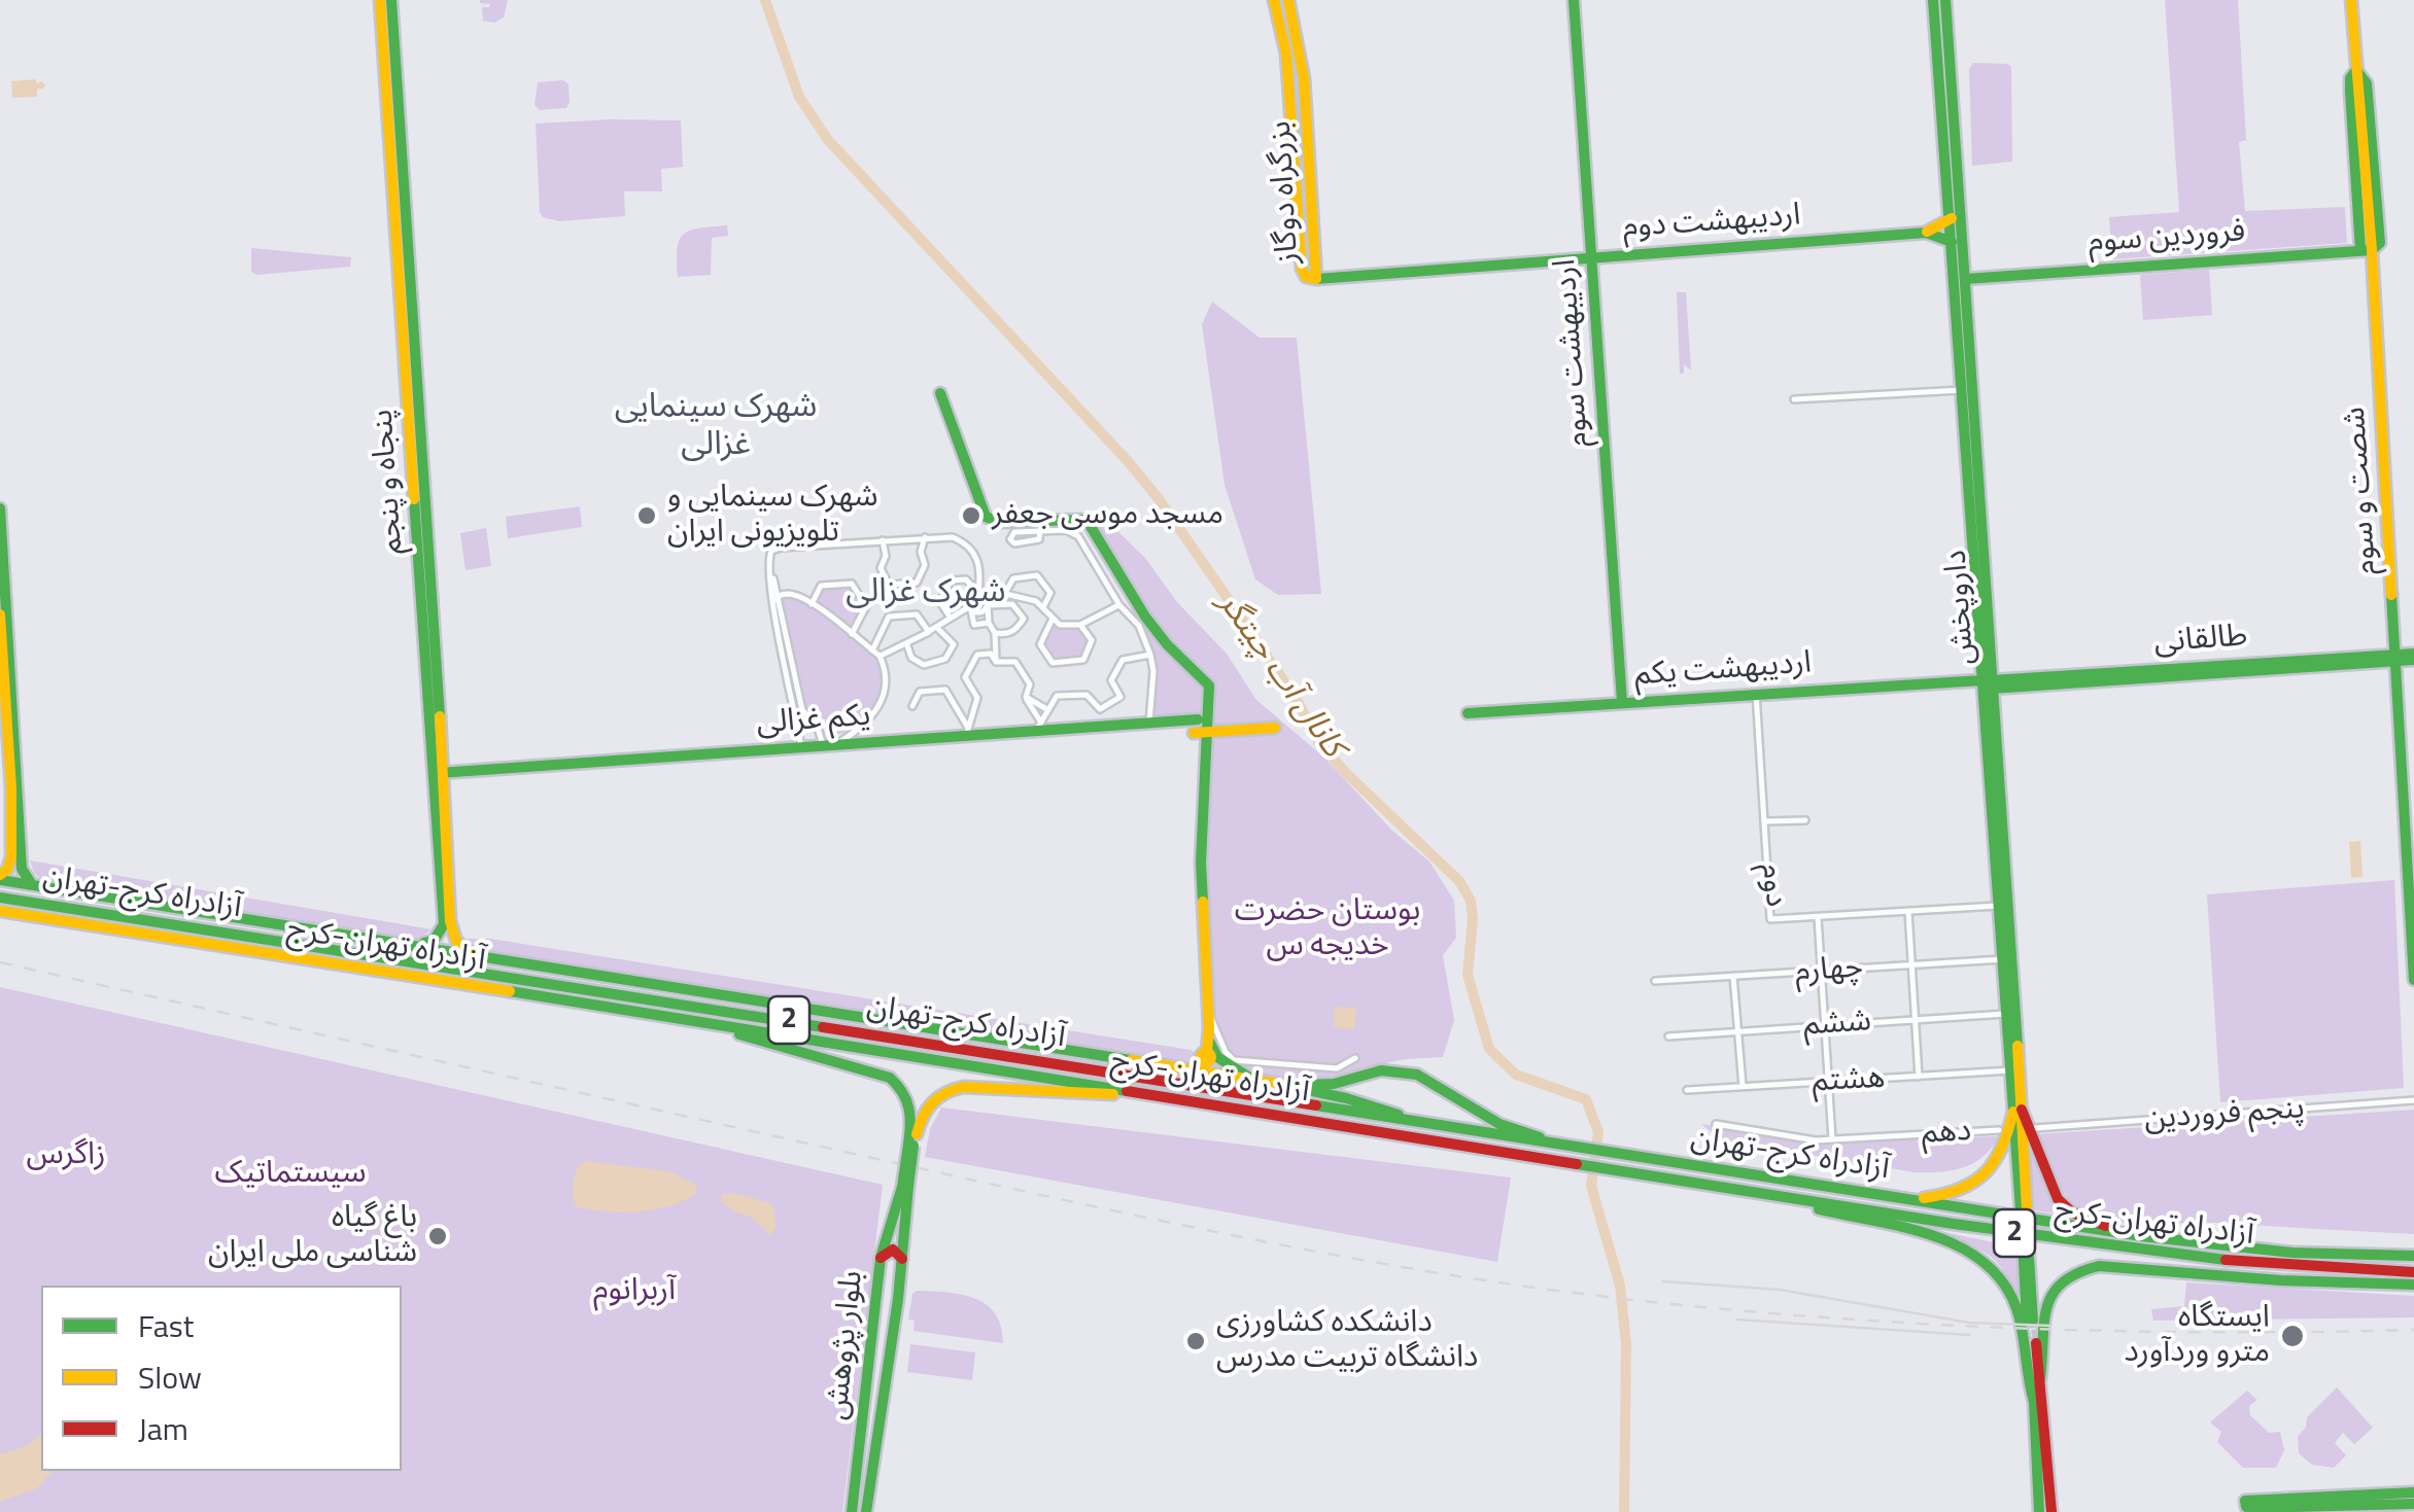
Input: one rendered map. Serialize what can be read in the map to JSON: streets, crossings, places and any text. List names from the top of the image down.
{
  "streets": {
    "main road": [
      "بزرگراه دوگاز",
      "اردیبهشت دوم",
      "فروردین سوم",
      "اردیبهشت سوم",
      "پنجاه و پنجم",
      "شصت و سوم",
      "داروپخش",
      "طالقانی",
      "اردیبهشت یکم",
      "یکم غزالی",
      "آزادراه کرج-تهران",
      "آزادراه تهران-کرج",
      "2",
      "بلوار پژوهش"
    ],
    "street": [
      "دوم",
      "چهارم",
      "ششم",
      "هشتم",
      "پنجم فروردین",
      "دهم"
    ]
  },
  "crossings": [
    ["بزرگراه دوگاز", "اردیبهشت دوم"],
    ["اردیبهشت دوم", "اردیبهشت سوم"],
    ["اردیبهشت دوم", "داروپخش"],
    ["فروردین سوم", "شصت و سوم"],
    ["فروردین سوم", "داروپخش"],
    ["اردیبهشت سوم", "اردیبهشت یکم"],
    ["پنجاه و پنجم", "یکم غزالی"],
    ["شصت و سوم", "طالقانی"],
    ["داروپخش", "طالقانی"],
    ["داروپخش", "اردیبهشت یکم"],
    ["داروپخش", "دوم"],
    ["داروپخش", "چهارم"],
    ["داروپخش", "ششم"],
    ["داروپخش", "هشتم"],
    ["طالقانی", "اردیبهشت یکم"],
    ["اردیبهشت یکم", "دوم"]
  ],
  "districts": ["شهرک سینمایی غزالی", "شهرک غزالی"],
  "water": ["کانال آب چیتگر"],
  "parks": [
    "بوستان حضرت خدیجه س",
    "زاگرس",
    "سیستماتیک",
    "آربرانوم"
  ],
  "places": [
    "شهرک سینمایی و تلویزیونی ایران",
    "مسجد موسی جعفر",
    "باغ گیاه‌ شناسی ملی ایران",
    "ایستگاه مترو وردآورد",
    "دانشکده کشاورزی دانشگاه تربیت مدرس"
  ],
  "legend": ["Fast", "Slow", "Jam"]
}
